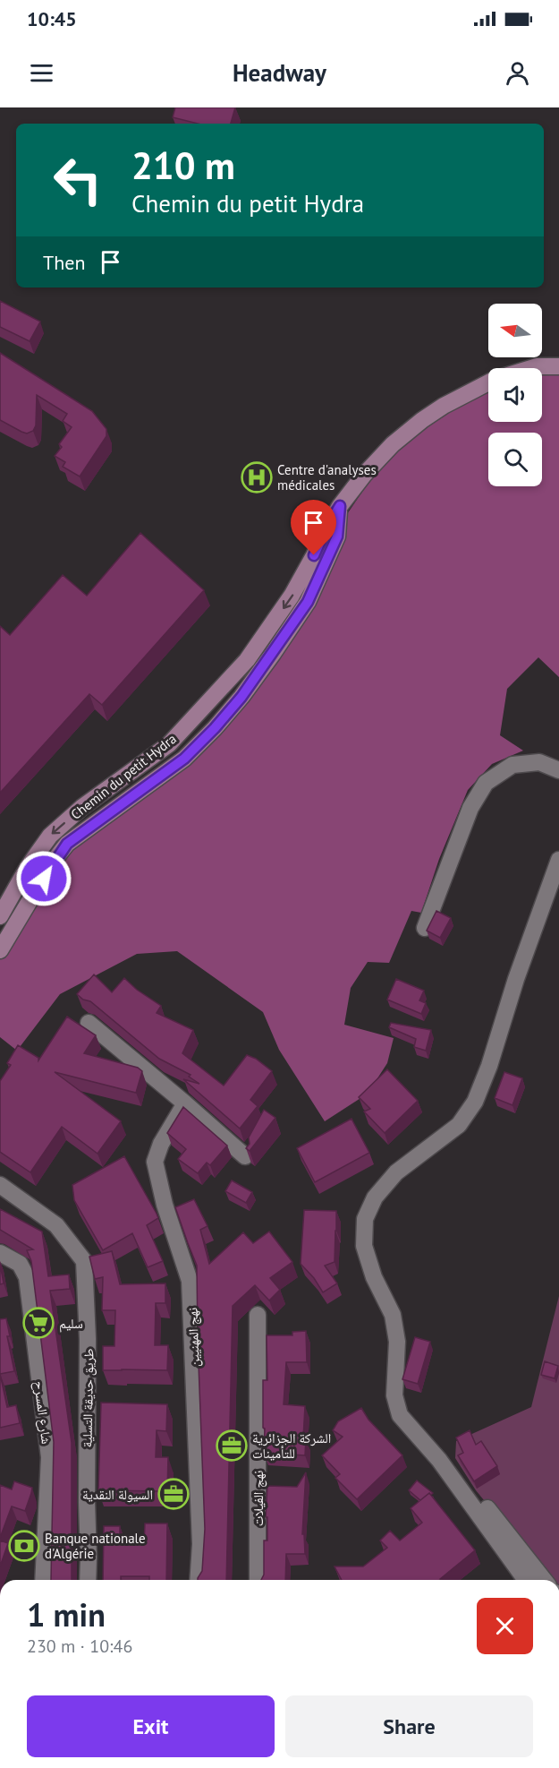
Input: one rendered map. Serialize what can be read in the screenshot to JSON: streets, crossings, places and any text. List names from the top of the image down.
{
  "streets": {
    "main road": ["Chemin du petit Hydra"],
    "street": [
      "نهج المهنيين",
      "طريق حديقة التسلية",
      "شارع المسرح",
      "نهج الفيلات"
    ]
  },
  "places": {
    "hospital": ["Centre d'analyses médicales"],
    "supermarket": ["سليم"],
    "office": ["الشركة الجزائرية للتأمينات", "السيولة النقدية"],
    "bank": ["Banque nationale d'Algérie"]
  },
  "north": "left",
  "page": {
    "status": "10:45",
    "header": "Headway",
    "turn": ["210 m", "Chemin du petit Hydra"],
    "then": "Then",
    "heading": ["1 min", "230 m · 10:46"],
    "buttons": ["Exit", "Share"]
  }
}
